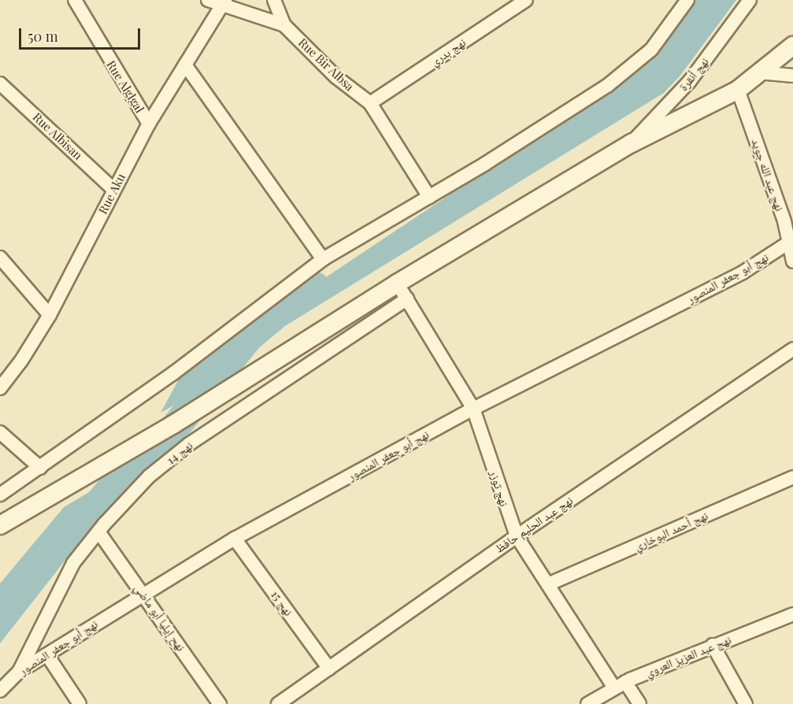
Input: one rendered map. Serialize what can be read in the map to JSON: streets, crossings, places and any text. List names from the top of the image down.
{
  "streets": {
    "street": [
      "نهج بدري",
      "Rue Bir Albsa",
      "نهج أنقرة",
      "Rue Alglgal",
      "Rue Albisan",
      "نهج عبد الله جويد",
      "Rue Aku",
      "نهج أبو جعفر المنصور",
      "نهج 14",
      "نهج توزر",
      "نهج عبد الحليم حافظ",
      "نهج أحمد البوخاري",
      "نهج 15",
      "نهح إيليا أبو ماضي",
      "نهج عبد العزيز العروي"
    ]
  },
  "crossings": [
    ["نهج بدري", "Rue Bir Albsa"],
    ["Rue Alglgal", "Rue Aku"],
    ["Rue Albisan", "Rue Aku"],
    ["نهج عبد الله جويد", "نهج أبو جعفر المنصور"],
    ["نهج أبو جعفر المنصور", "نهج 14"],
    ["نهج أبو جعفر المنصور", "نهج توزر"],
    ["نهج أبو جعفر المنصور", "نهج 15"],
    ["نهج أبو جعفر المنصور", "نهح إيليا أبو ماضي"],
    ["نهج 14", "نهج توزر"],
    ["نهج 14", "نهح إيليا أبو ماضي"],
    ["نهج توزر", "نهج عبد الحليم حافظ"],
    ["نهج توزر", "نهج أحمد البوخاري"],
    ["نهج توزر", "نهج عبد العزيز العروي"],
    ["نهج عبد الحليم حافظ", "نهج 15"]
  ],
  "scale_bar": "50 m"
}
